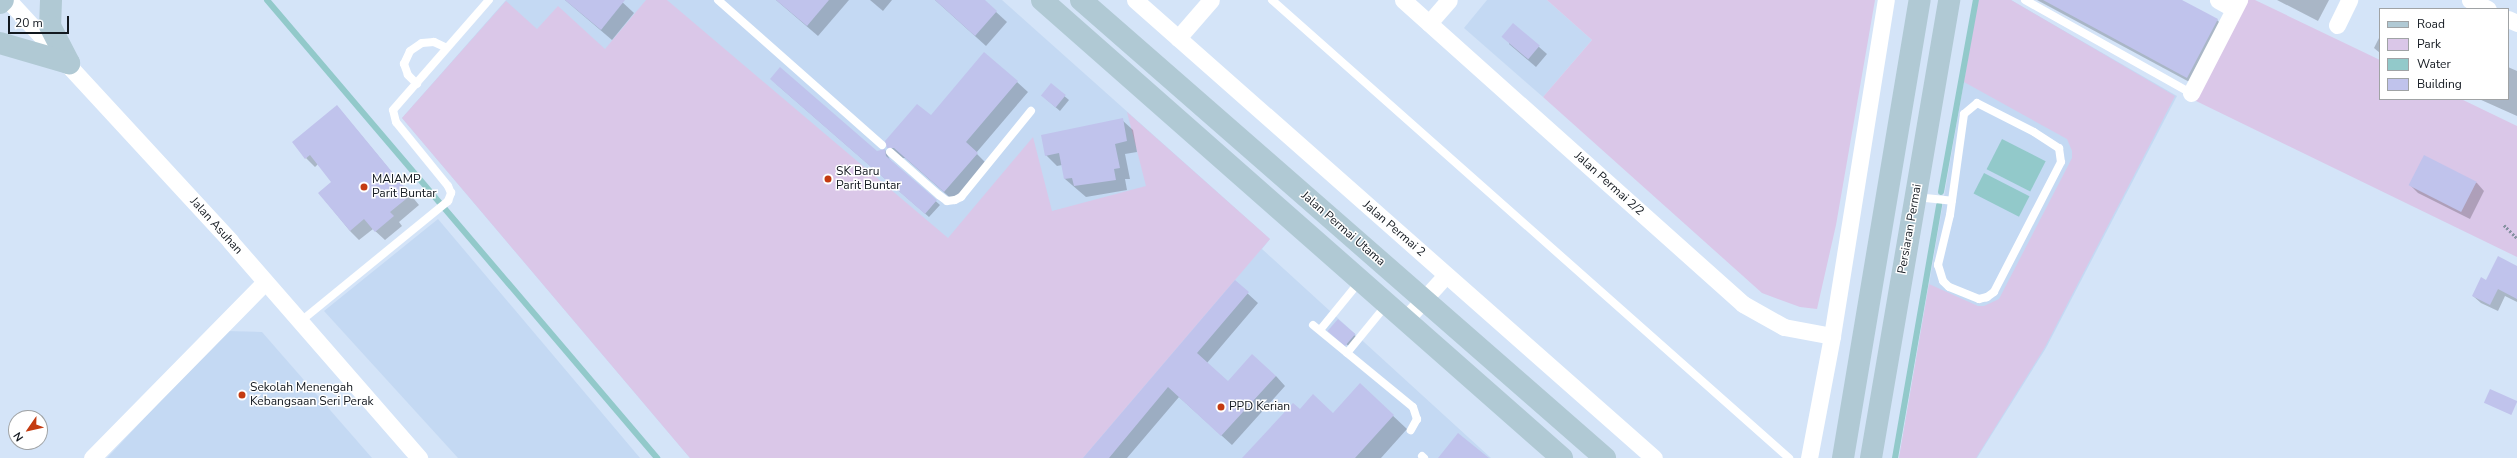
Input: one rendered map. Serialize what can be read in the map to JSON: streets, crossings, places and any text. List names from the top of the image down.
{
  "streets": {
    "street": [
      "Jalan Permai 2/2",
      "Jalan Asuhan",
      "Jalan Permai Utama",
      "Jalan Permai 2",
      "Persiaran Permai"
    ]
  },
  "places": [
    "SK Baru Parit Buntar",
    "MAIAMP Parit Buntar",
    "Sekolah Menengah Kebangsaan Seri Perak",
    "PPD Kerian"
  ],
  "legend": [
    "Road",
    "Park",
    "Water",
    "Building"
  ],
  "scale_bar": "20 m",
  "north": "bottom left"
}
